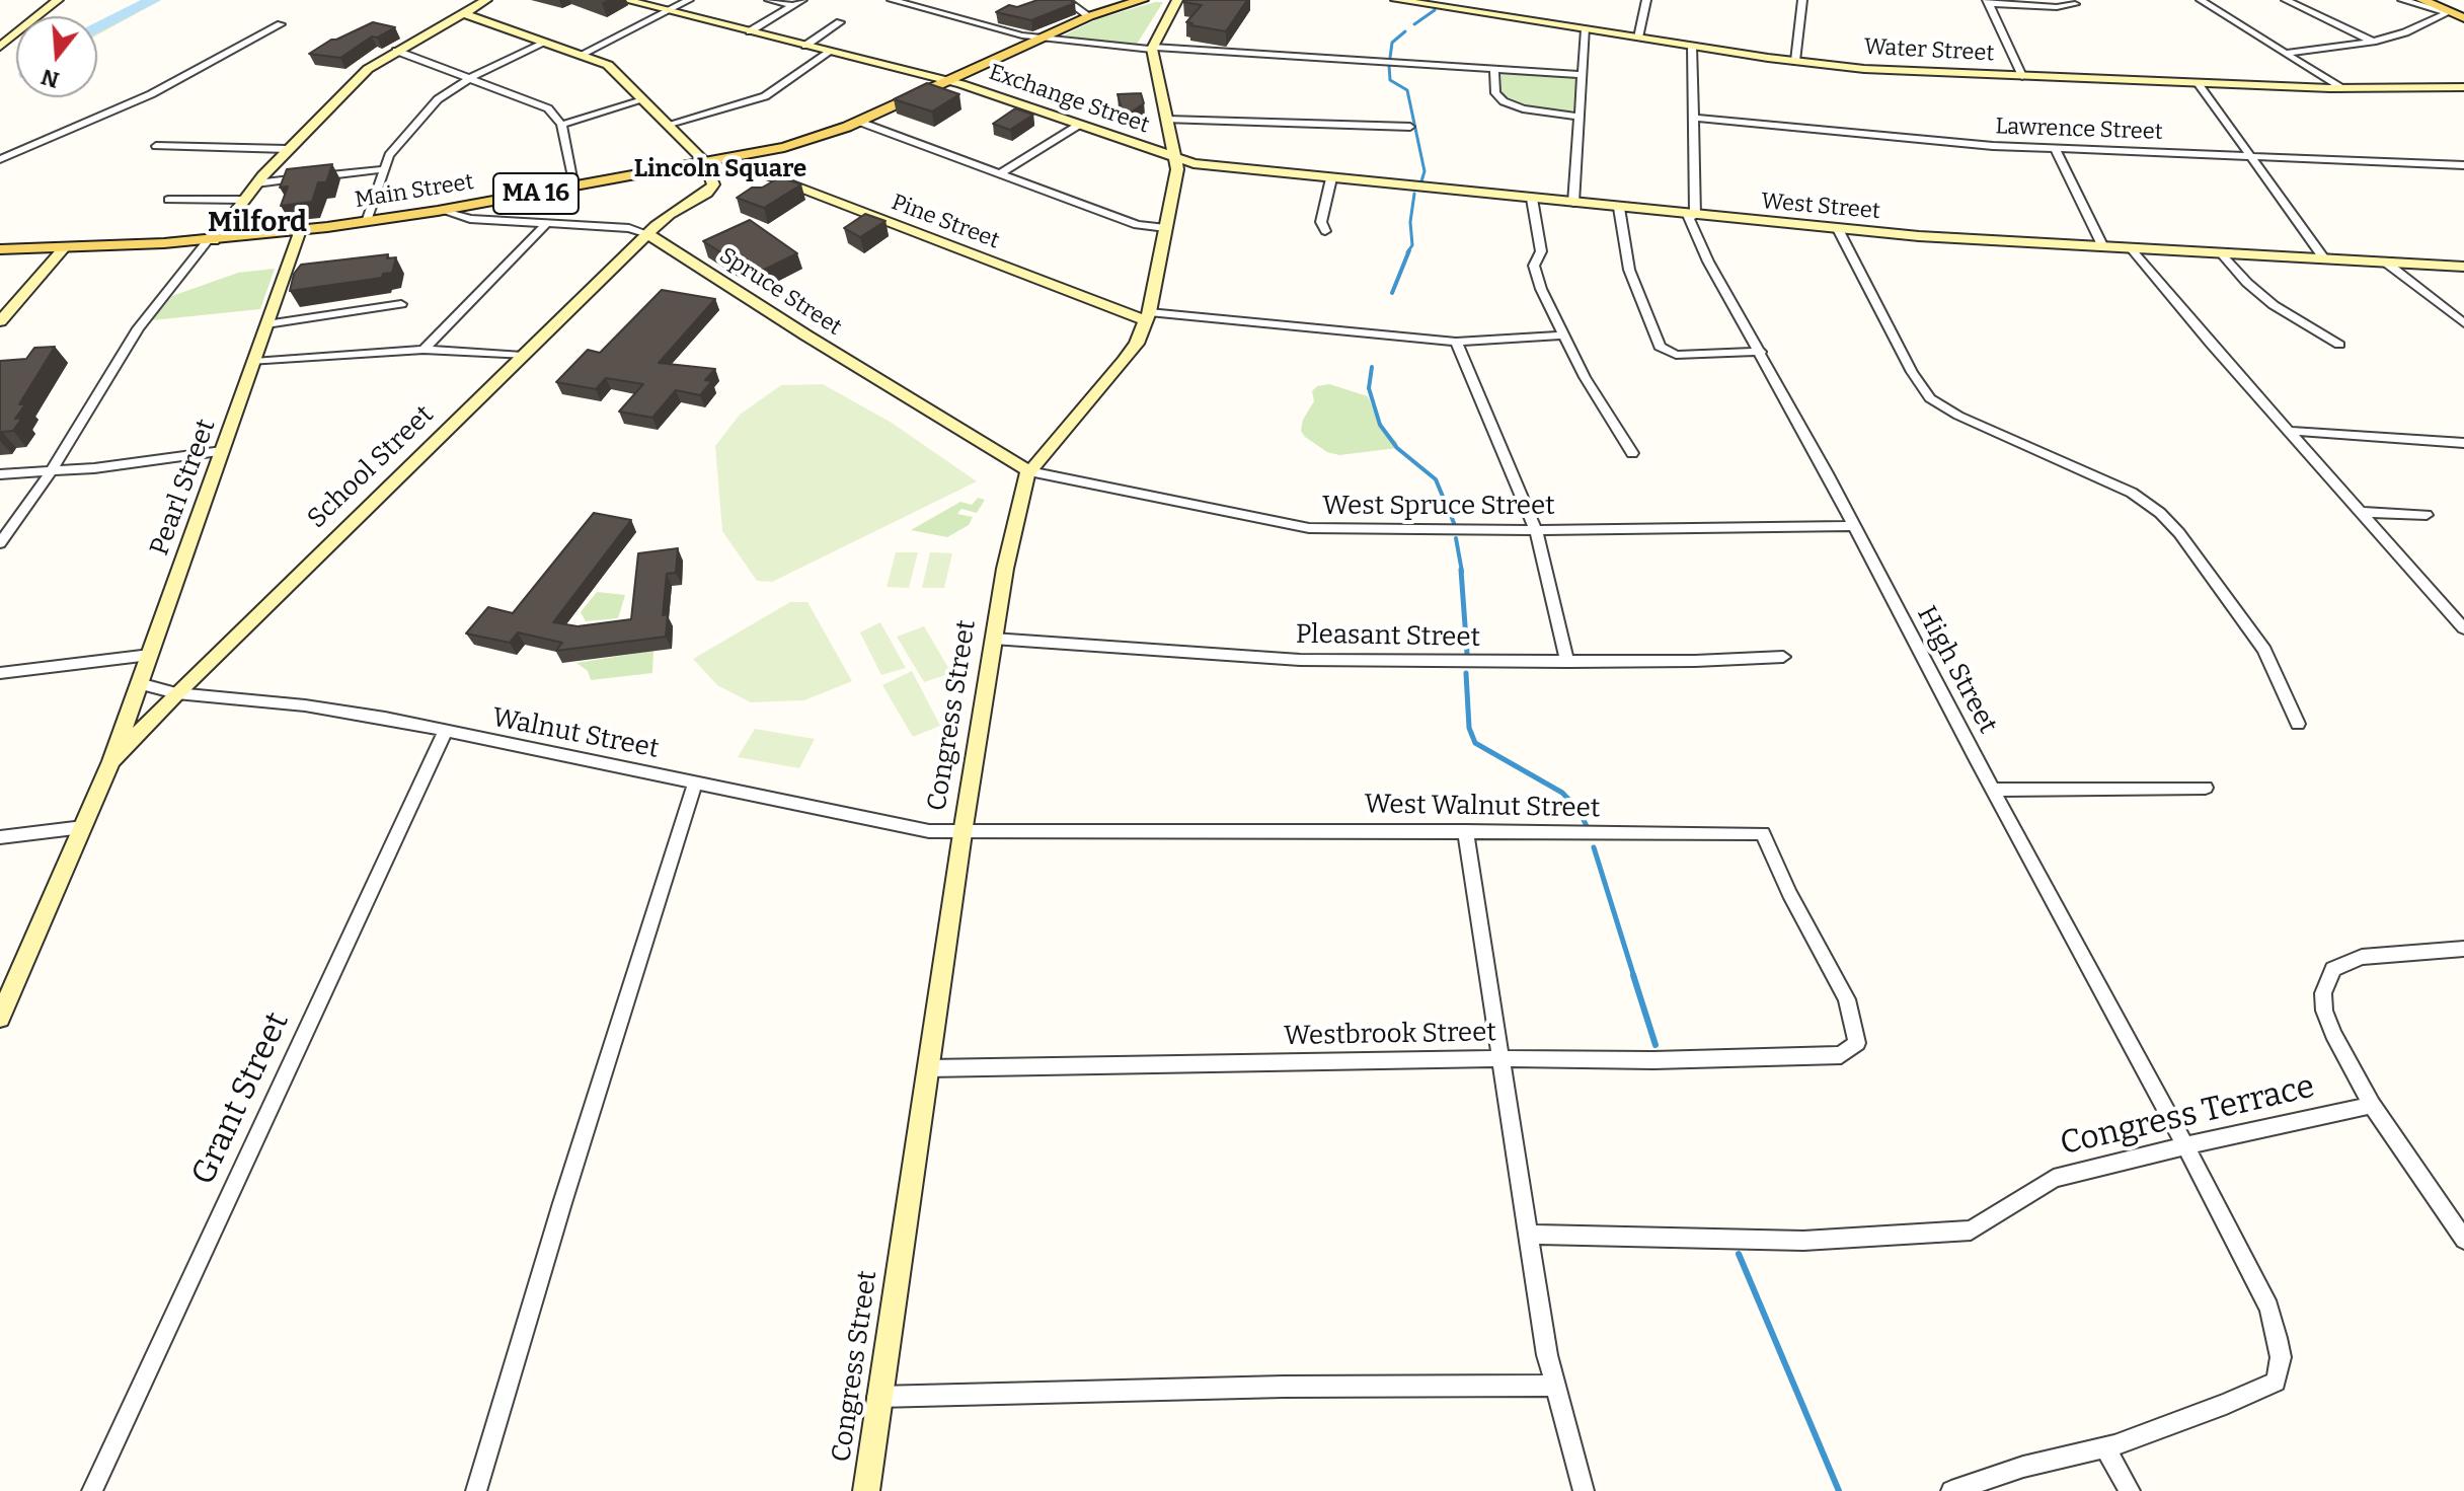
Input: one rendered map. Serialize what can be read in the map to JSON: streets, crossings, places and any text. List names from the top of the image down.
{
  "streets": {
    "main road": ["Main Street", "MA 16"],
    "street": [
      "Water Street",
      "Exchange Street",
      "Lawrence Street",
      "West Street",
      "Pine Street",
      "Spruce Street",
      "School Street",
      "Pearl Street",
      "West Spruce Street",
      "Pleasant Street",
      "High Street",
      "Congress Street",
      "Walnut Street",
      "West Walnut Street",
      "Westbrook Street",
      "Grant Street",
      "Congress Terrace"
    ]
  },
  "crossings": [
    ["Exchange Street", "Main Street"],
    ["Exchange Street", "West Street"],
    ["Exchange Street", "Congress Street"],
    ["Main Street", "Pine Street"],
    ["Main Street", "Spruce Street"],
    ["Main Street", "School Street"],
    ["Main Street", "Pearl Street"],
    ["West Street", "High Street"],
    ["West Street", "Congress Street"],
    ["Pine Street", "School Street"],
    ["Pine Street", "Congress Street"],
    ["Spruce Street", "School Street"],
    ["Spruce Street", "West Spruce Street"],
    ["Spruce Street", "Congress Street"],
    ["School Street", "Pearl Street"],
    ["School Street", "Walnut Street"],
    ["Pearl Street", "Walnut Street"],
    ["West Spruce Street", "High Street"],
    ["West Spruce Street", "Congress Street"],
    ["Pleasant Street", "Congress Street"],
    ["High Street", "Congress Terrace"],
    ["Congress Street", "Walnut Street"],
    ["Congress Street", "West Walnut Street"],
    ["Congress Street", "Westbrook Street"],
    ["Walnut Street", "West Walnut Street"],
    ["Walnut Street", "Grant Street"],
    ["West Walnut Street", "Westbrook Street"]
  ],
  "districts": ["Lincoln Square", "Milford"],
  "north": "bottom"
}
